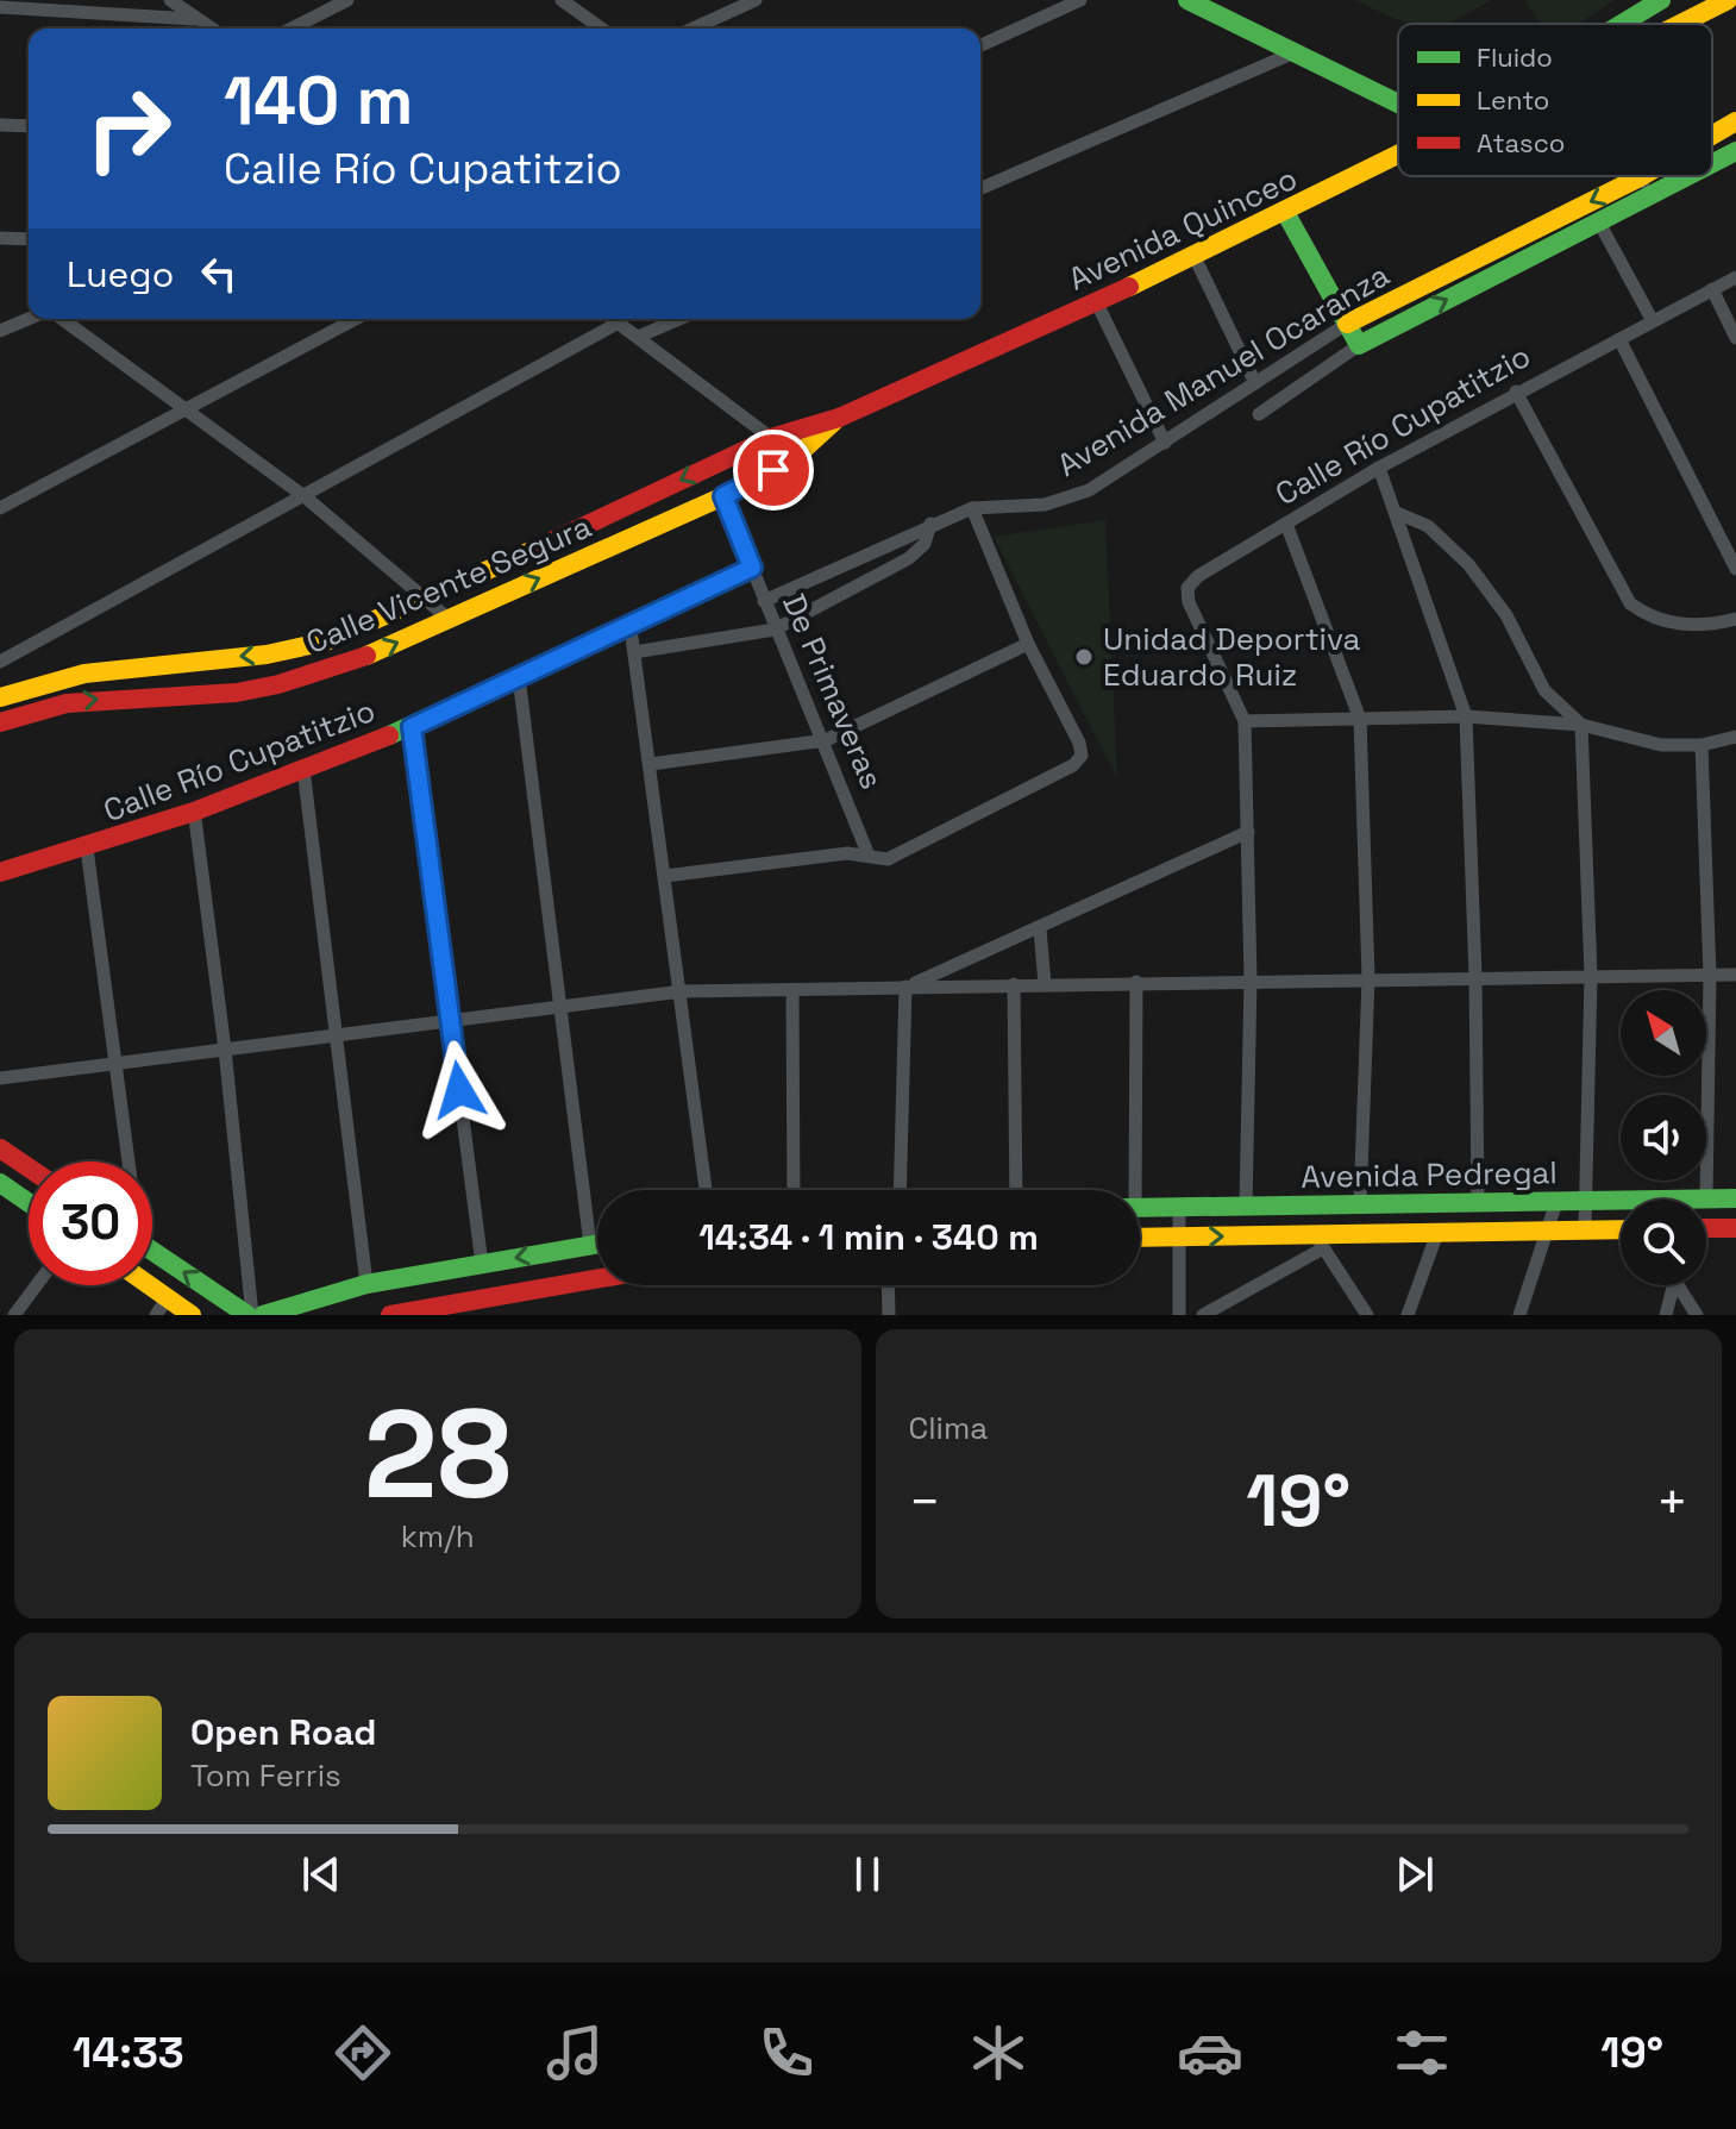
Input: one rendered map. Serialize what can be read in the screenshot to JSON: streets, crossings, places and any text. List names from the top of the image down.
{
  "streets": {
    "street": [
      "Avenida Quinceo",
      "Avenida Manuel Ocaranza",
      "Calle Río Cupatitzio",
      "Calle Vicente Segura",
      "De Primaveras",
      "Avenida Pedregal"
    ]
  },
  "crossings": [
    ["Avenida Quinceo", "Calle Vicente Segura"],
    ["Avenida Manuel Ocaranza", "De Primaveras"],
    ["Calle Río Cupatitzio", "De Primaveras"],
    ["Calle Vicente Segura", "De Primaveras"]
  ],
  "places": ["Unidad Deportiva Eduardo Ruiz"],
  "legend": ["Fluido", "Lento", "Atasco"],
  "north": "top left",
  "page": {
    "turn": ["140 m", "Calle Río Cupatitzio"],
    "then": "Luego",
    "limit": "30",
    "trip": "14:34 · 1 min · 340 m",
    "tile": [
      ["28", "km/h"],
      "Clima"
    ],
    "heat": ["−", "19°", "+"],
    "song": ["Open Road", "Tom Ferris"],
    "tabs": ["14:33", "19°"]
  }
}
